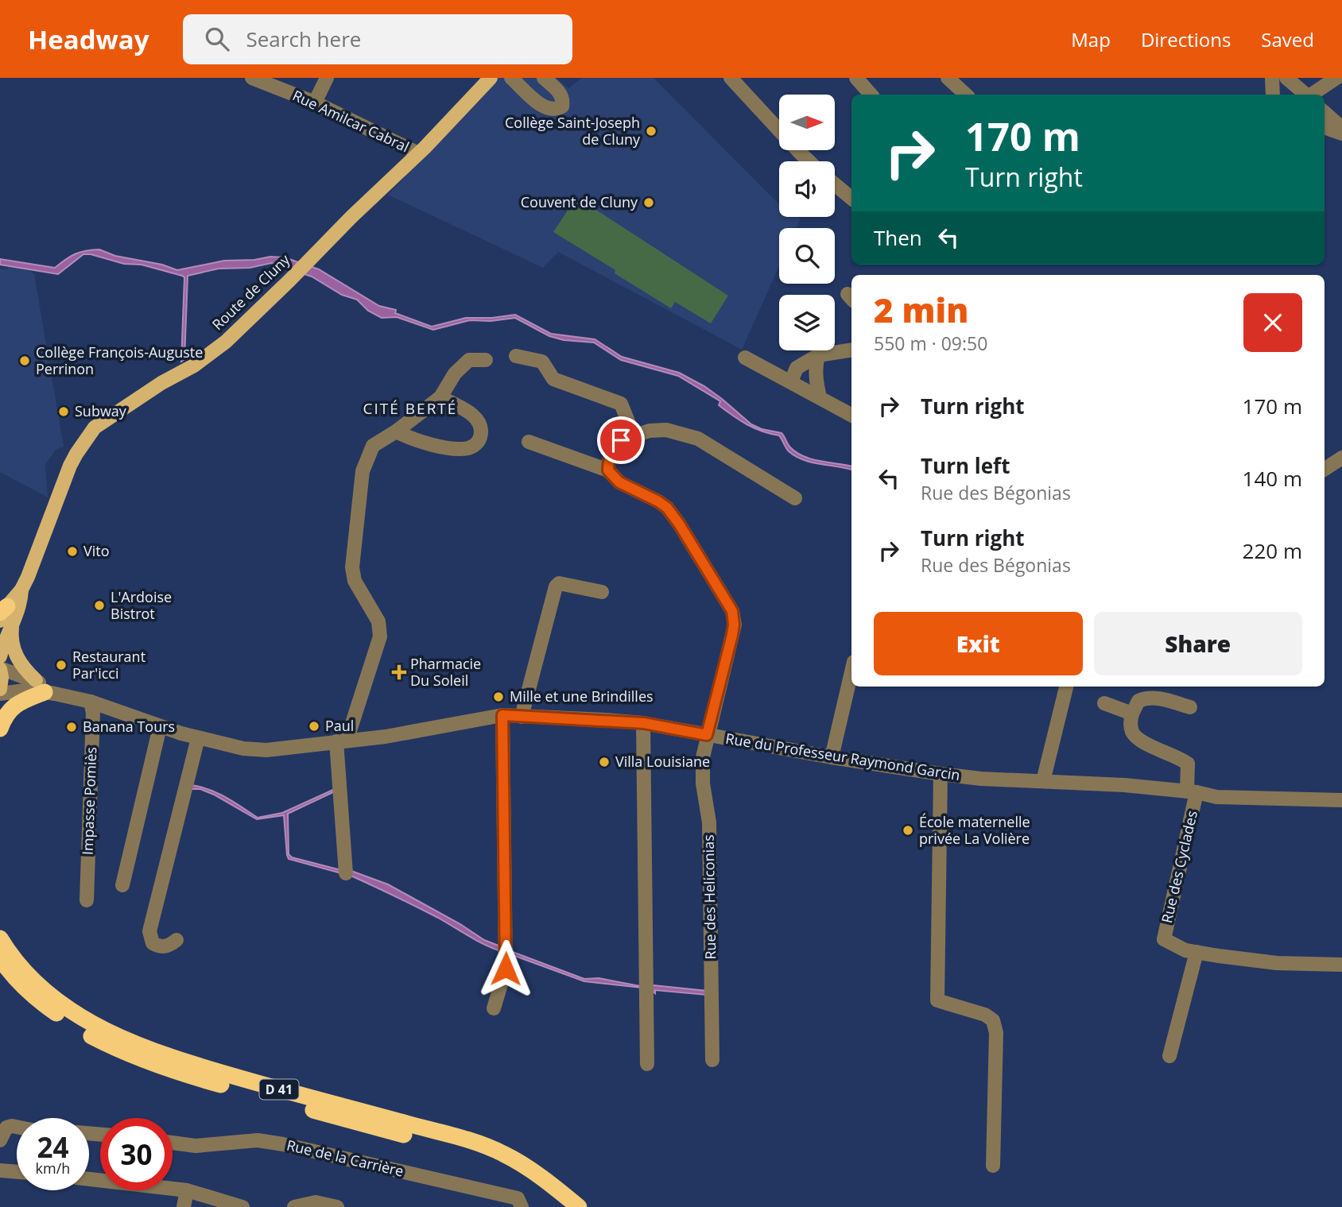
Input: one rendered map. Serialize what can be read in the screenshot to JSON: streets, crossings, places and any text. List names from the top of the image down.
{
  "streets": {
    "highway": ["D 41"],
    "main road": ["Route de Cluny"],
    "street": [
      "Rue Amilcar Cabral",
      "Rue du Professeur Raymond Garcin",
      "Impasse Pomiès",
      "Rue des Cyclades",
      "Rue des Heliconias",
      "Rue de la Carrière"
    ]
  },
  "crossings": [
    ["Rue Amilcar Cabral", "Route de Cluny"],
    ["Rue du Professeur Raymond Garcin", "Impasse Pomiès"],
    ["Rue du Professeur Raymond Garcin", "Rue des Cyclades"],
    ["Rue du Professeur Raymond Garcin", "Rue des Heliconias"]
  ],
  "districts": ["CITÉ BERTÉ"],
  "places": {
    "other": [
      "Collège Saint-Joseph de Cluny",
      "Couvent de Cluny",
      "Collège François-Auguste Perrinon",
      "Subway",
      "Vito",
      "L'Ardoise Bistrot",
      "Restaurant Par'icci",
      "Mille et une Brindilles",
      "Paul",
      "Banana Tours",
      "Villa Louisiane",
      "École maternelle privée La Volière"
    ],
    "health": ["Pharmacie Du Soleil"]
  },
  "north": "right",
  "page": {
    "header": "Headway",
    "search": "Search here",
    "nav": ["Map", "Directions", "Saved"],
    "turn": ["170 m", "Turn right"],
    "then": "Then",
    "heading": ["2 min", "550 m · 09:50"],
    "list": [
      {
        "name": "Turn right",
        "value": "170 m"
      },
      {
        "name": "Turn left",
        "note": "Rue des Bégonias",
        "value": "140 m"
      },
      {
        "name": "Turn right",
        "note": "Rue des Bégonias",
        "value": "220 m"
      }
    ],
    "buttons": ["Exit", "Share"],
    "speed": "24 km/h",
    "limit": "30"
  }
}
